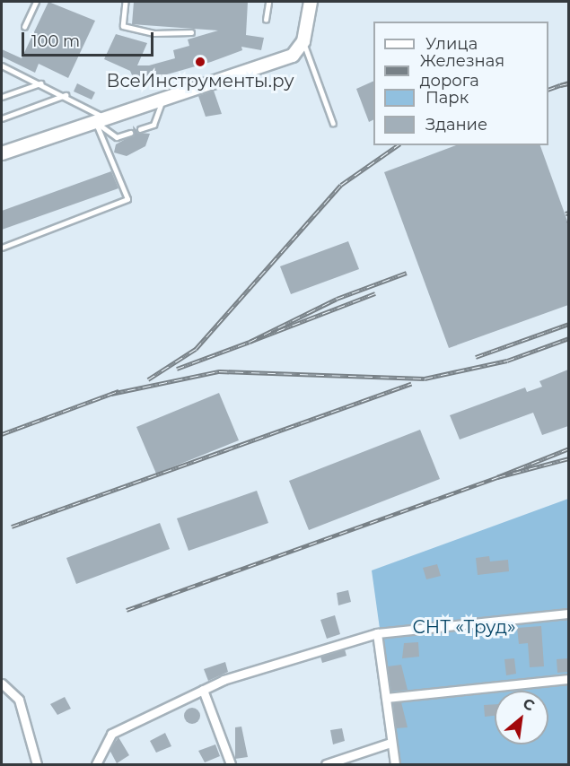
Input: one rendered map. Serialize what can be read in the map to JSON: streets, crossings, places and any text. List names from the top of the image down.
{
  "parks": ["СНТ «Труд»"],
  "places": ["ВсеИнструменты.ру"],
  "legend": [
    "Улица",
    "Железная дорога",
    "Парк",
    "Здание"
  ],
  "scale_bar": "100 m",
  "north": "top right"
}
